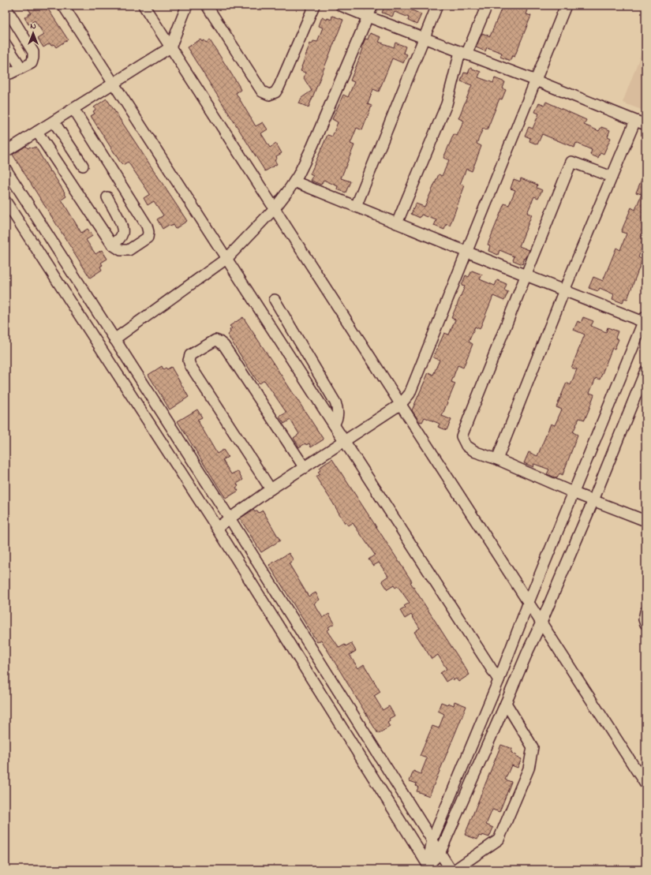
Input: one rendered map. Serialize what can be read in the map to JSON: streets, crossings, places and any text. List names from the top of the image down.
{
  "north": "top"
}
